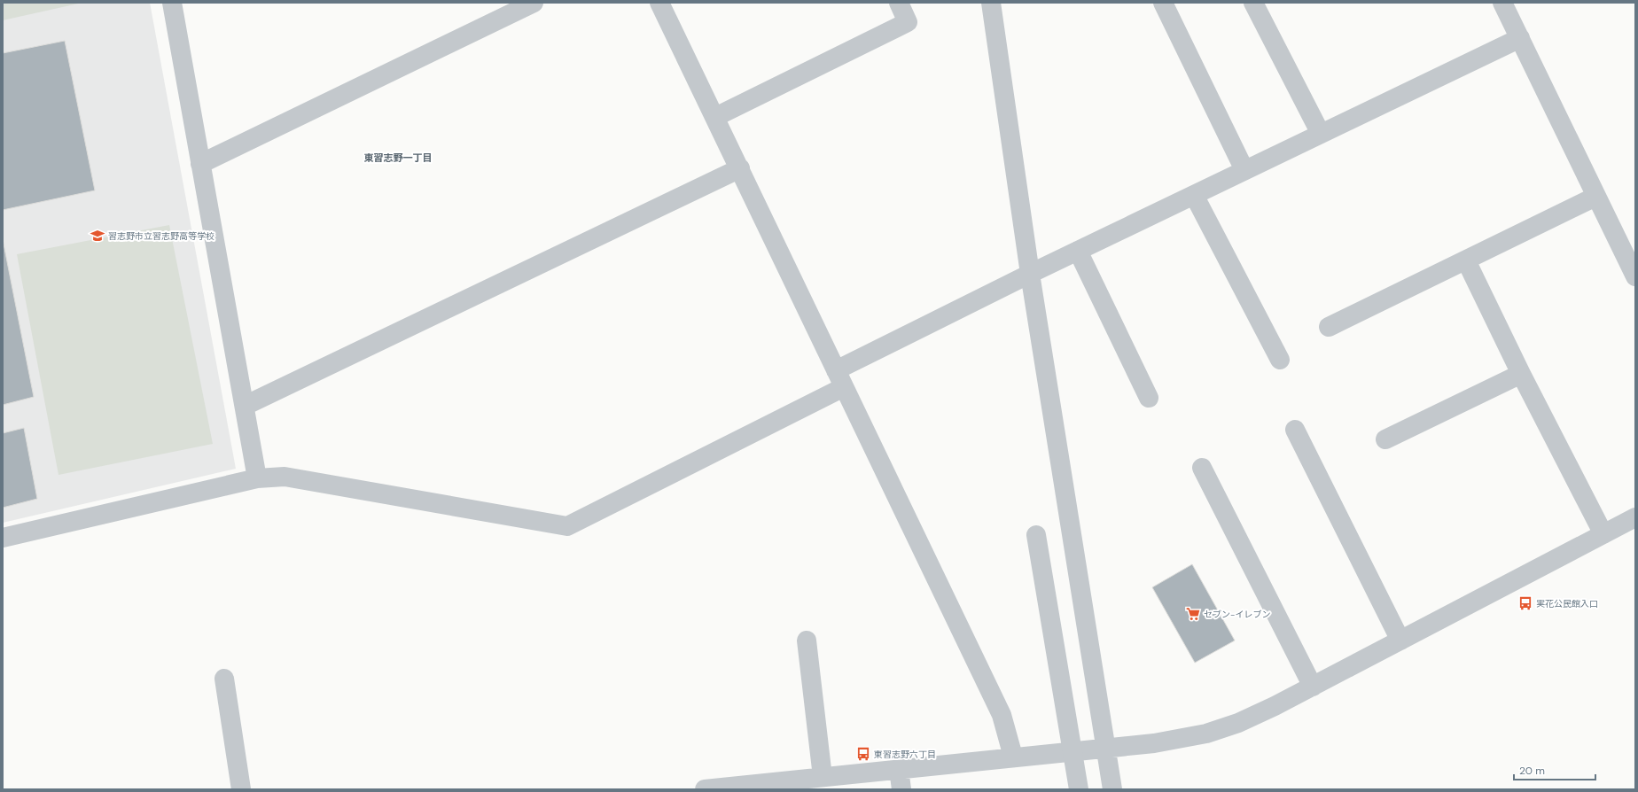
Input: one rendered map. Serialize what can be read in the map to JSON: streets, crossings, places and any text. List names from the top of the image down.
{
  "districts": ["東習志野一丁目"],
  "places": {
    "school or university": ["習志野市立習志野高等学校"],
    "bus stop": ["実花公民館入口", "東習志野六丁目"],
    "supermarket": ["セブン-イレブン"]
  },
  "scale_bar": "20 m"
}
